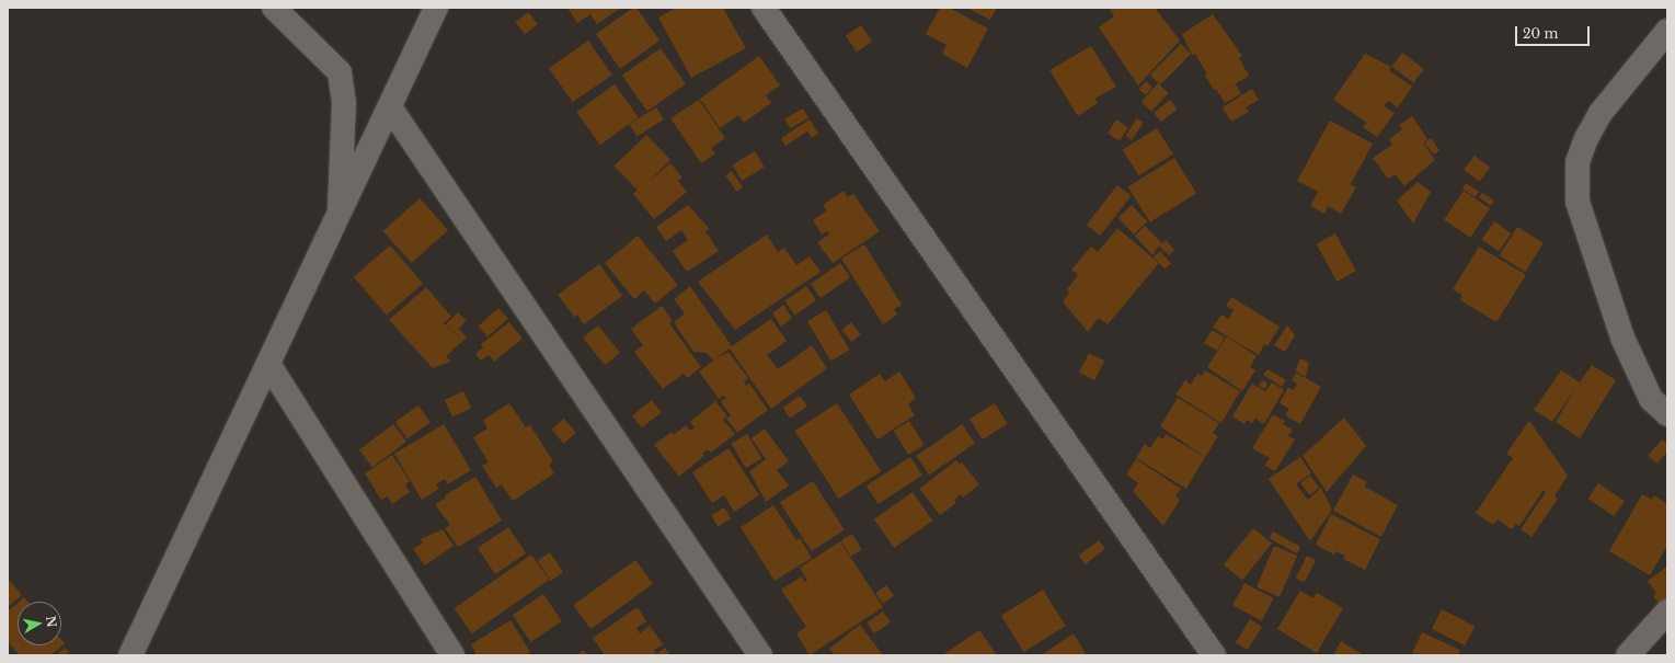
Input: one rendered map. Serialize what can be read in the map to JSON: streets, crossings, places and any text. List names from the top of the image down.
{
  "scale_bar": "20 m",
  "north": "right"
}
